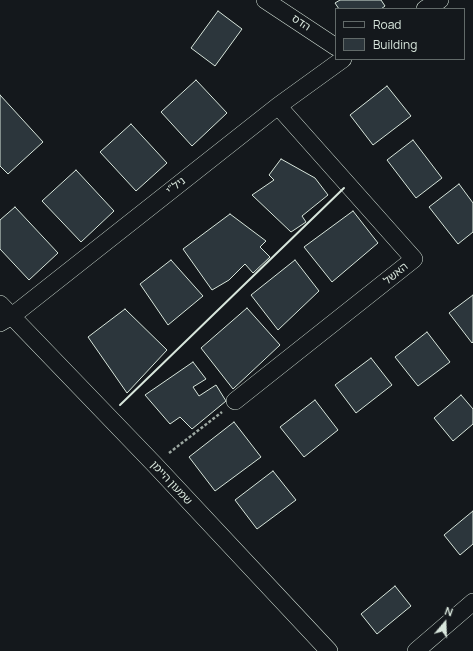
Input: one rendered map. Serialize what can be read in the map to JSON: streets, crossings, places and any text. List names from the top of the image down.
{
  "streets": {
    "street": [
      "הדס",
      "ניל\"י",
      "האשל",
      "שמעון היימן"
    ]
  },
  "crossings": [
    ["ניל\"י", "האשל"],
    ["ניל\"י", "שמעון היימן"]
  ],
  "legend": ["Road", "Building"],
  "north": "top"
}
